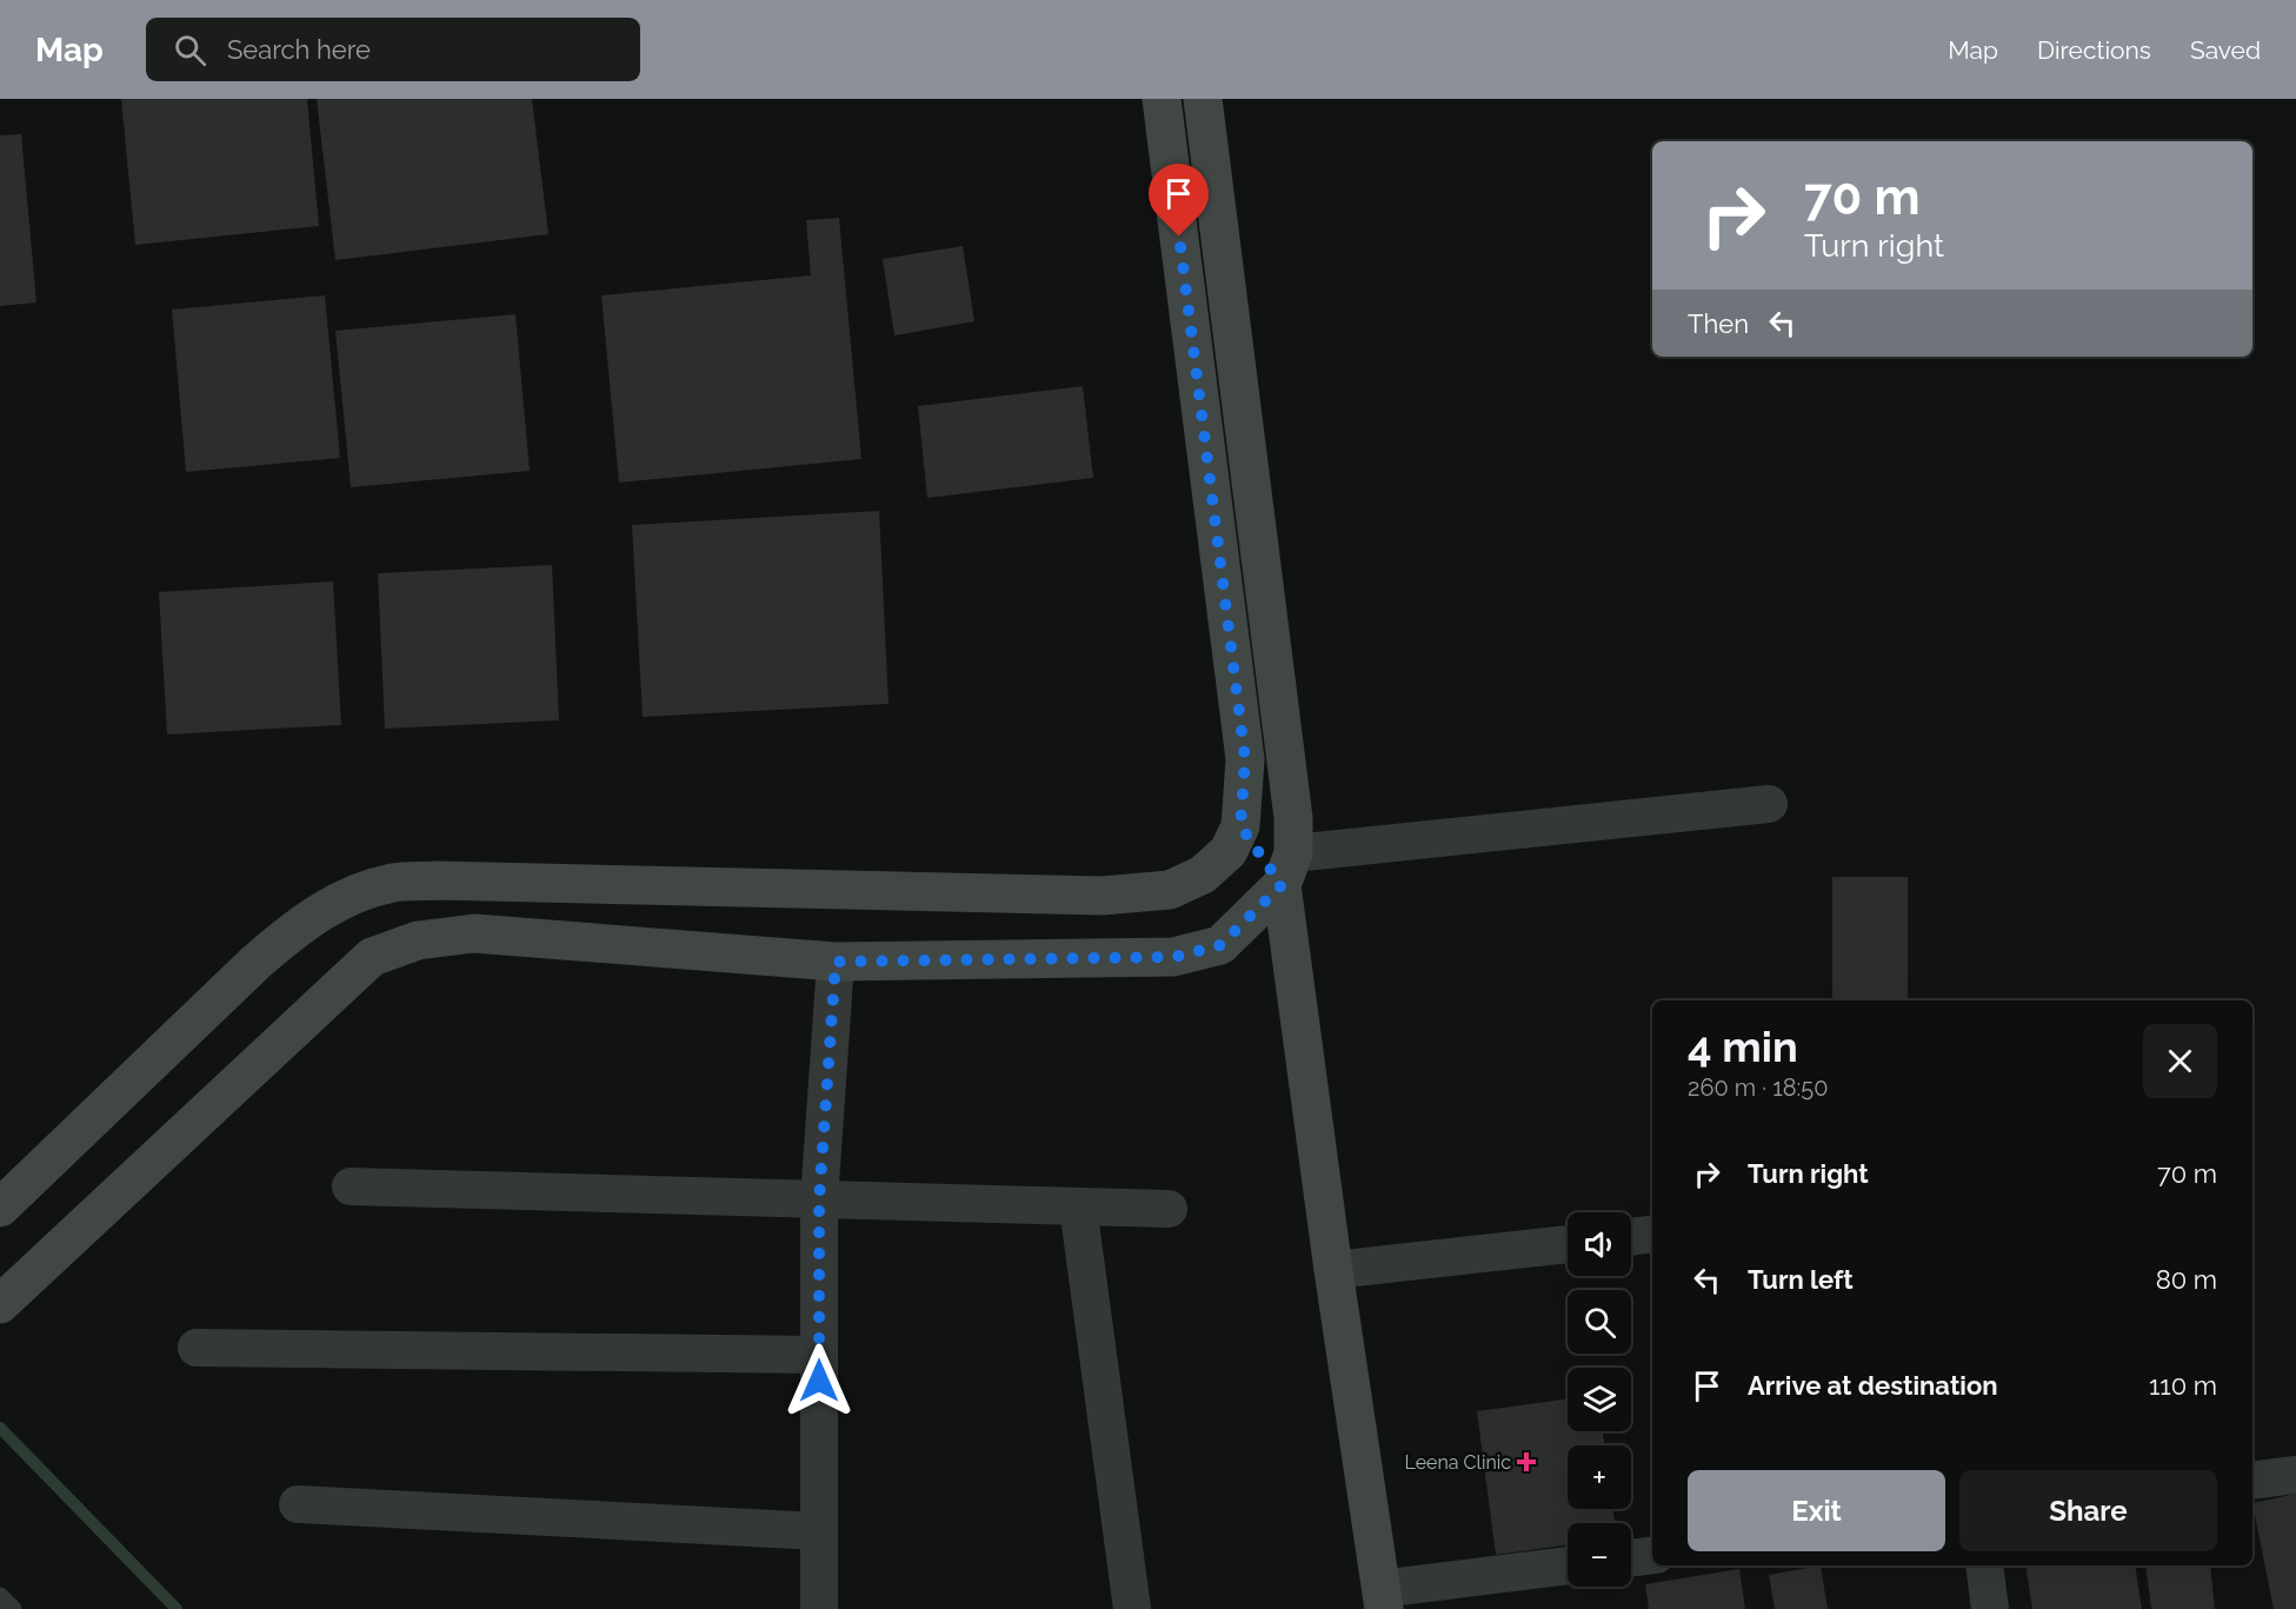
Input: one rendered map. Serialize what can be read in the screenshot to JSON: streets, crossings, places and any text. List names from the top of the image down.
{
  "places": {
    "health": ["Leena Clinic"]
  },
  "page": {
    "header": "Map",
    "search": "Search here",
    "nav": ["Map", "Directions", "Saved"],
    "turn": ["70 m", "Turn right"],
    "then": "Then",
    "heading": ["4 min", "260 m · 18:50"],
    "list": [
      {
        "name": "Turn right",
        "value": "70 m"
      },
      {
        "name": "Turn left",
        "value": "80 m"
      },
      {
        "name": "Arrive at destination",
        "value": "110 m"
      }
    ],
    "map_buttons": ["+", "−"],
    "buttons": ["Exit", "Share"]
  }
}
